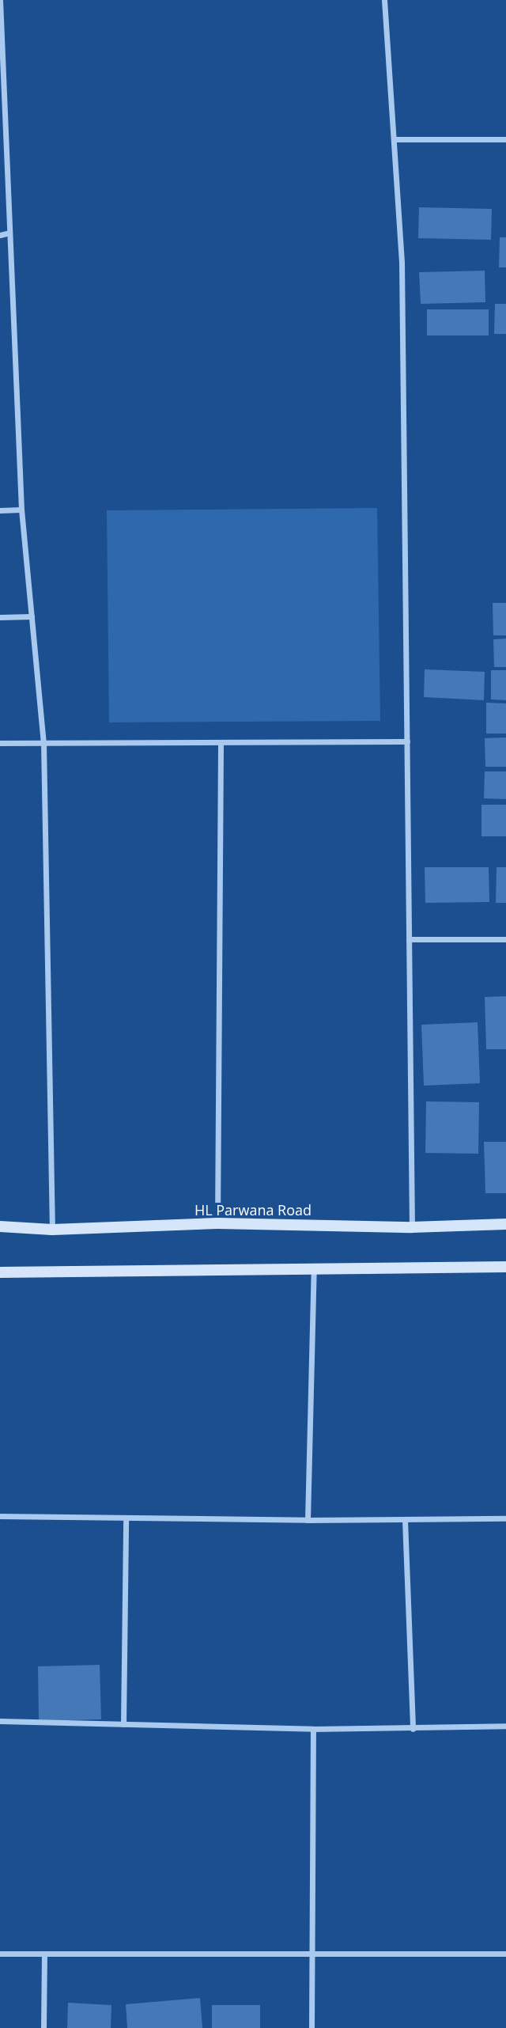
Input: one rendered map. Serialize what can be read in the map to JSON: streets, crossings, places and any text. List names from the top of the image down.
{
  "streets": {
    "street": ["HL Parwana Road"]
  }
}
